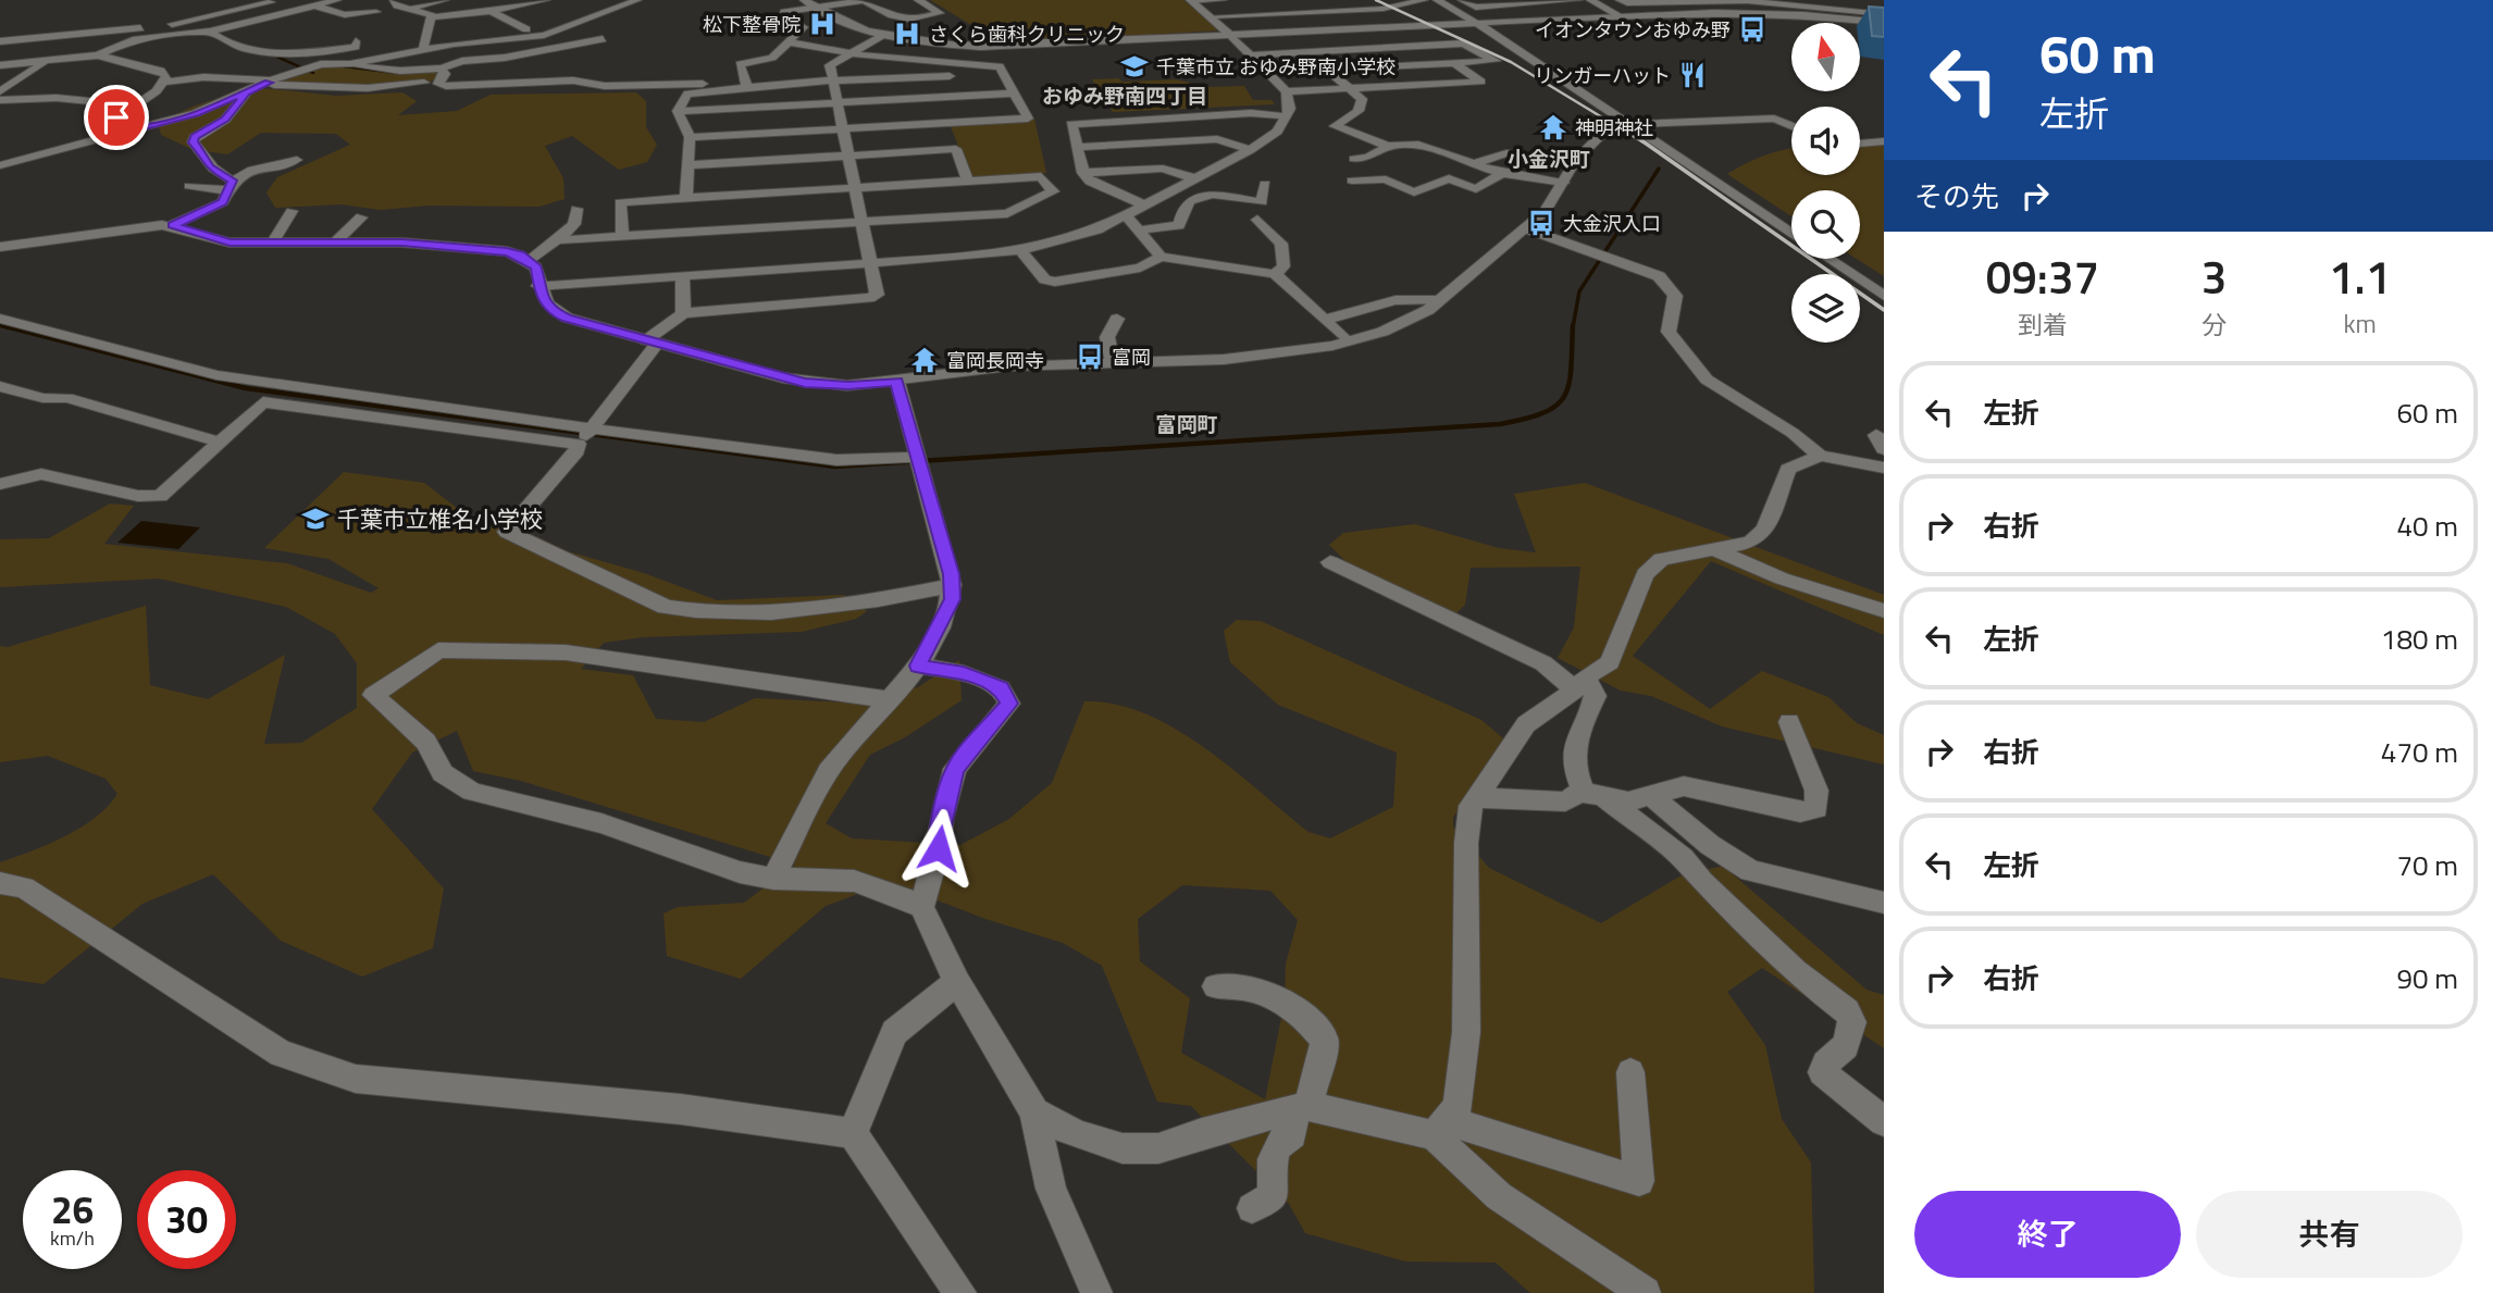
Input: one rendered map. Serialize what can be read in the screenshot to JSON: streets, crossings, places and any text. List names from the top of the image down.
{
  "districts": ["おゆみ野南四丁目", "小金沢町", "富岡町"],
  "places": {
    "hospital": ["松下整骨院", "さくら歯科クリニック"],
    "bus stop": ["イオンタウンおゆみ野", "大金沢入口", "富岡"],
    "school or university": ["千葉市立 おゆみ野南小学校", "千葉市立椎名小学校"],
    "restaurant": ["リンガーハット"],
    "temple": ["神明神社", "富岡長岡寺"]
  },
  "north": "top",
  "page": {
    "turn": ["60 m", "左折"],
    "then": "その先",
    "eta": [
      "09:37",
      "到着",
      "3",
      "分",
      "1.1",
      "km"
    ],
    "list": [
      {
        "name": "左折",
        "value": "60 m"
      },
      {
        "name": "右折",
        "value": "40 m"
      },
      {
        "name": "左折",
        "value": "180 m"
      },
      {
        "name": "右折",
        "value": "470 m"
      },
      {
        "name": "左折",
        "value": "70 m"
      },
      {
        "name": "右折",
        "value": "90 m"
      }
    ],
    "speed": "26 km/h",
    "limit": "30",
    "buttons": ["終了", "共有"]
  }
}
